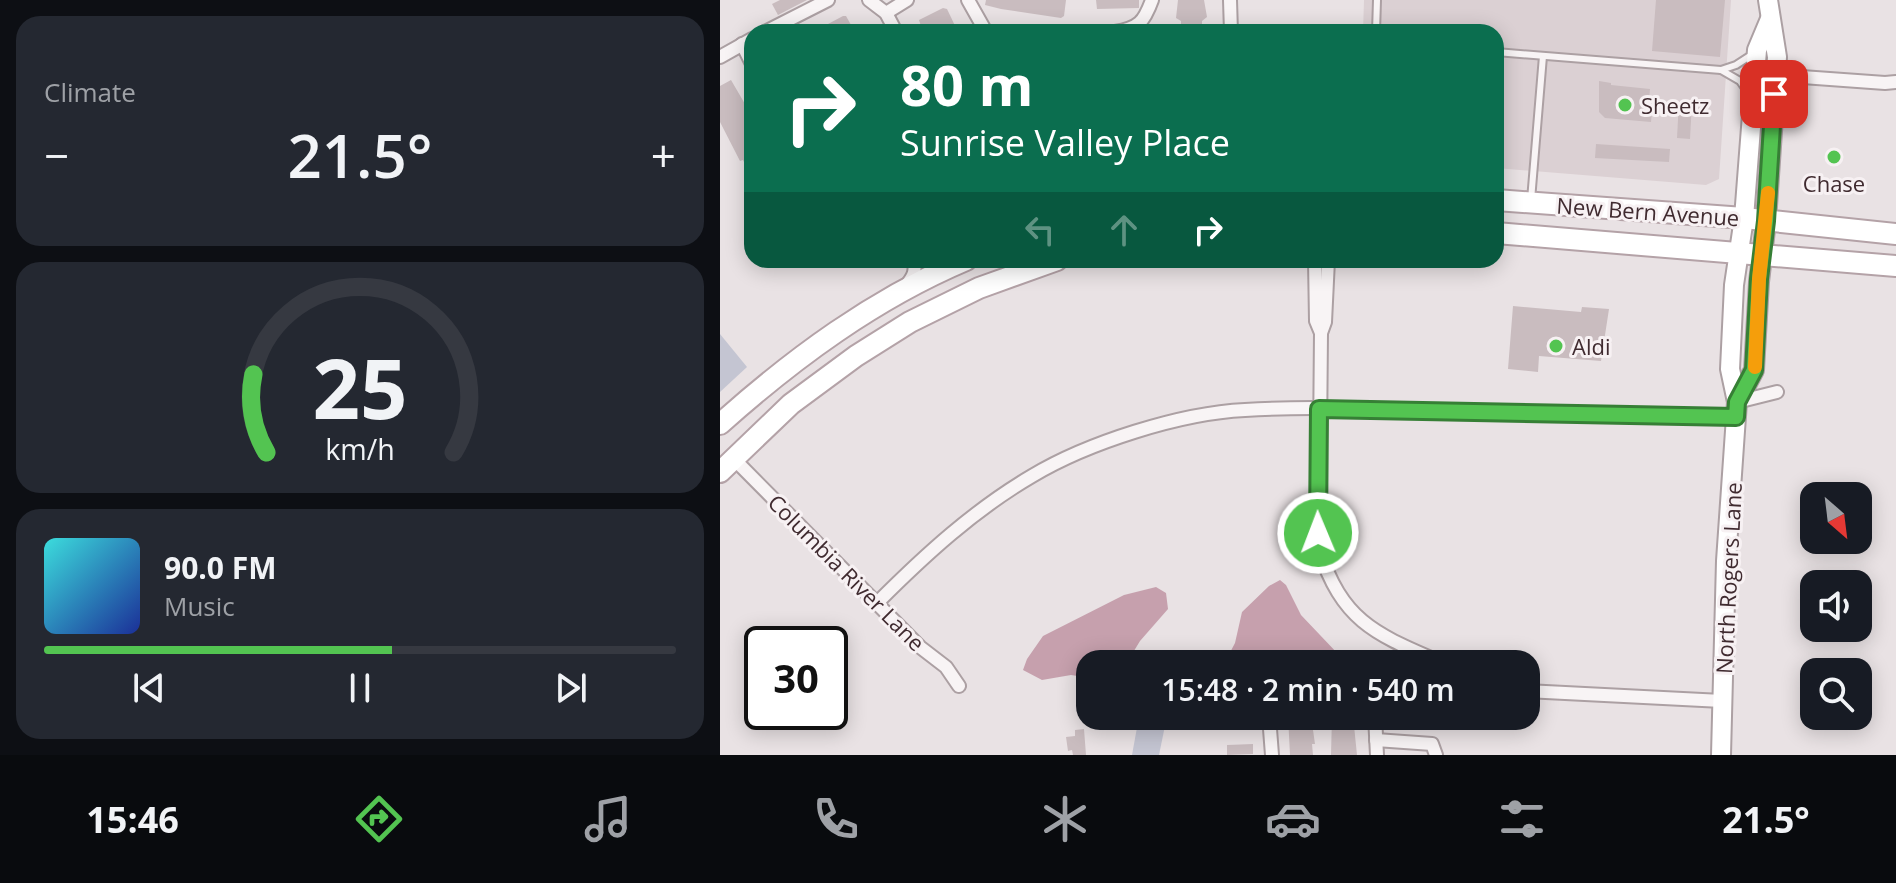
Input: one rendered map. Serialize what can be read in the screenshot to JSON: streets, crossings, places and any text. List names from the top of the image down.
{
  "streets": {
    "main road": ["New Bern Avenue"],
    "street": ["Columbia River Lane", "North Rogers Lane"]
  },
  "crossings": [
    ["New Bern Avenue", "North Rogers Lane"]
  ],
  "places": ["Sheetz", "Chase", "Aldi"],
  "north": "bottom right",
  "page": {
    "tile": "Climate",
    "turn": ["80 m", "Sunrise Valley Place"],
    "heat": ["−", "21.5°", "+"],
    "song": ["90.0 FM", "Music"],
    "limit": "30",
    "trip": "15:48 · 2 min · 540 m",
    "tabs": ["15:46", "21.5°"],
    "gauge": ["25", "km/h"]
  }
}
